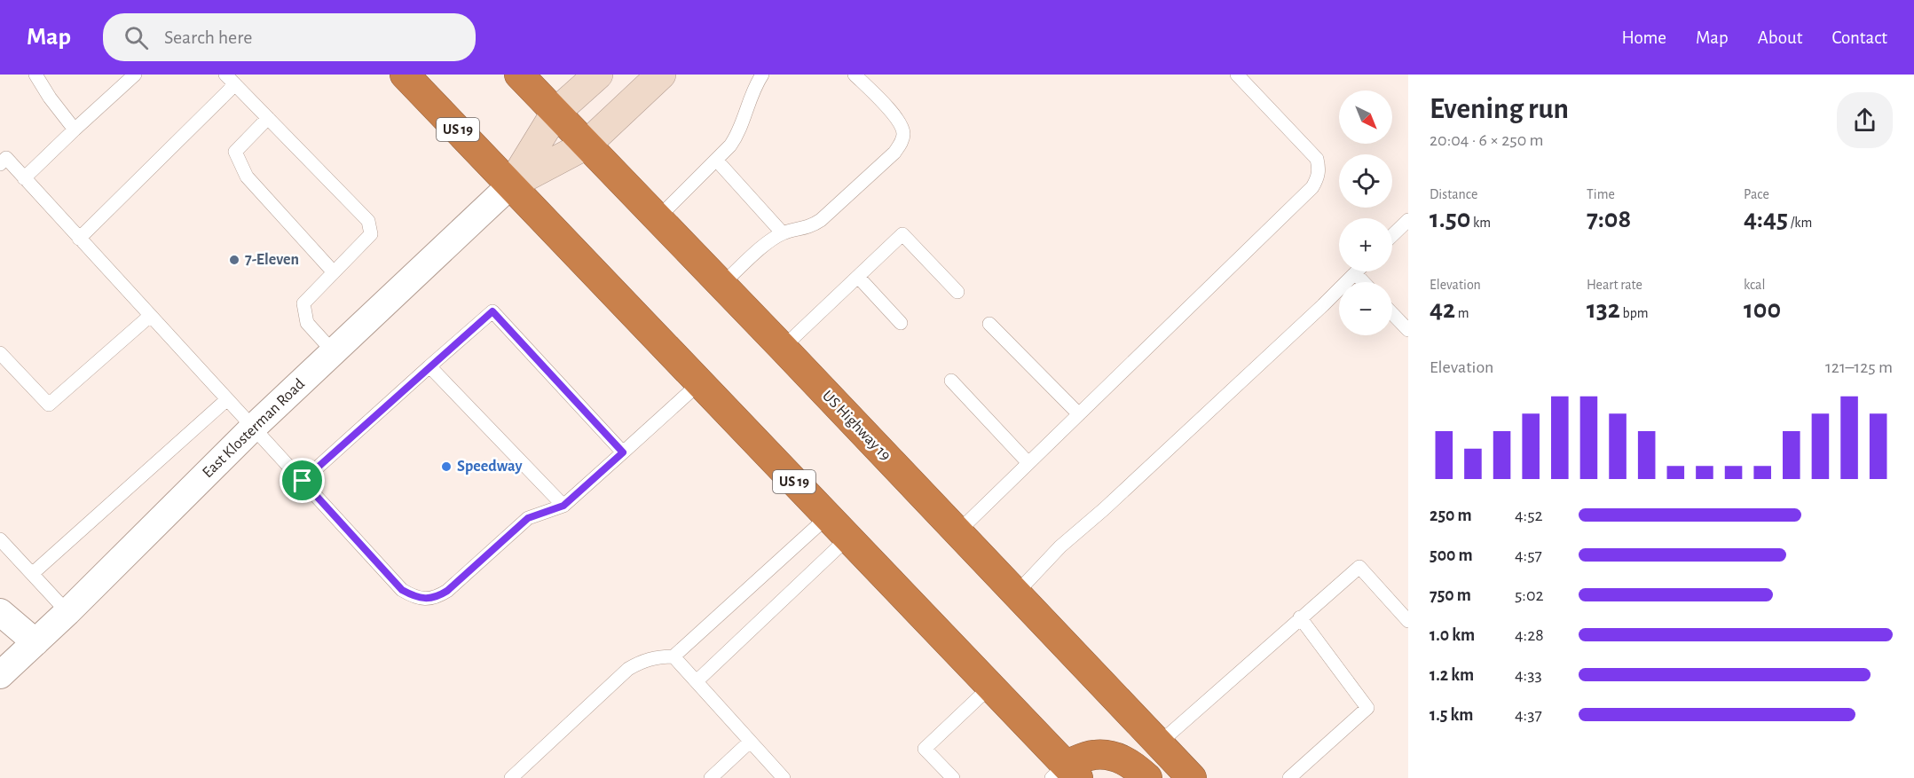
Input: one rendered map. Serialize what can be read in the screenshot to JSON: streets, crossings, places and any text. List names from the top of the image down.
{
  "streets": {
    "highway": ["US 19", "US Highway 19"],
    "main road": ["East Klosterman Road"]
  },
  "crossings": [
    ["US 19", "East Klosterman Road"],
    ["US Highway 19", "East Klosterman Road"]
  ],
  "places": ["7-Eleven", "Speedway"],
  "north": "bottom right",
  "page": {
    "header": "Map",
    "search": "Search here",
    "nav": [
      "Home",
      "Map",
      "About",
      "Contact"
    ],
    "heading": ["Evening run", "20:04 · 6 × 250 m"],
    "map_buttons": ["+", "−"],
    "stats": [
      ["Distance", "1.50 km"],
      ["Time", "7:08"],
      ["Pace", "4:45 /km"],
      ["Elevation", "42 m"],
      ["Heart rate", "132 bpm"],
      ["kcal", "100"]
    ],
    "chart": ["Elevation", "121–125 m"],
    "list": [
      {
        "name": "250 m",
        "note": "4:52"
      },
      {
        "name": "500 m",
        "note": "4:57"
      },
      {
        "name": "750 m",
        "note": "5:02"
      },
      {
        "name": "1.0 km",
        "note": "4:28"
      },
      {
        "name": "1.2 km",
        "note": "4:33"
      },
      {
        "name": "1.5 km",
        "note": "4:37"
      }
    ]
  }
}
